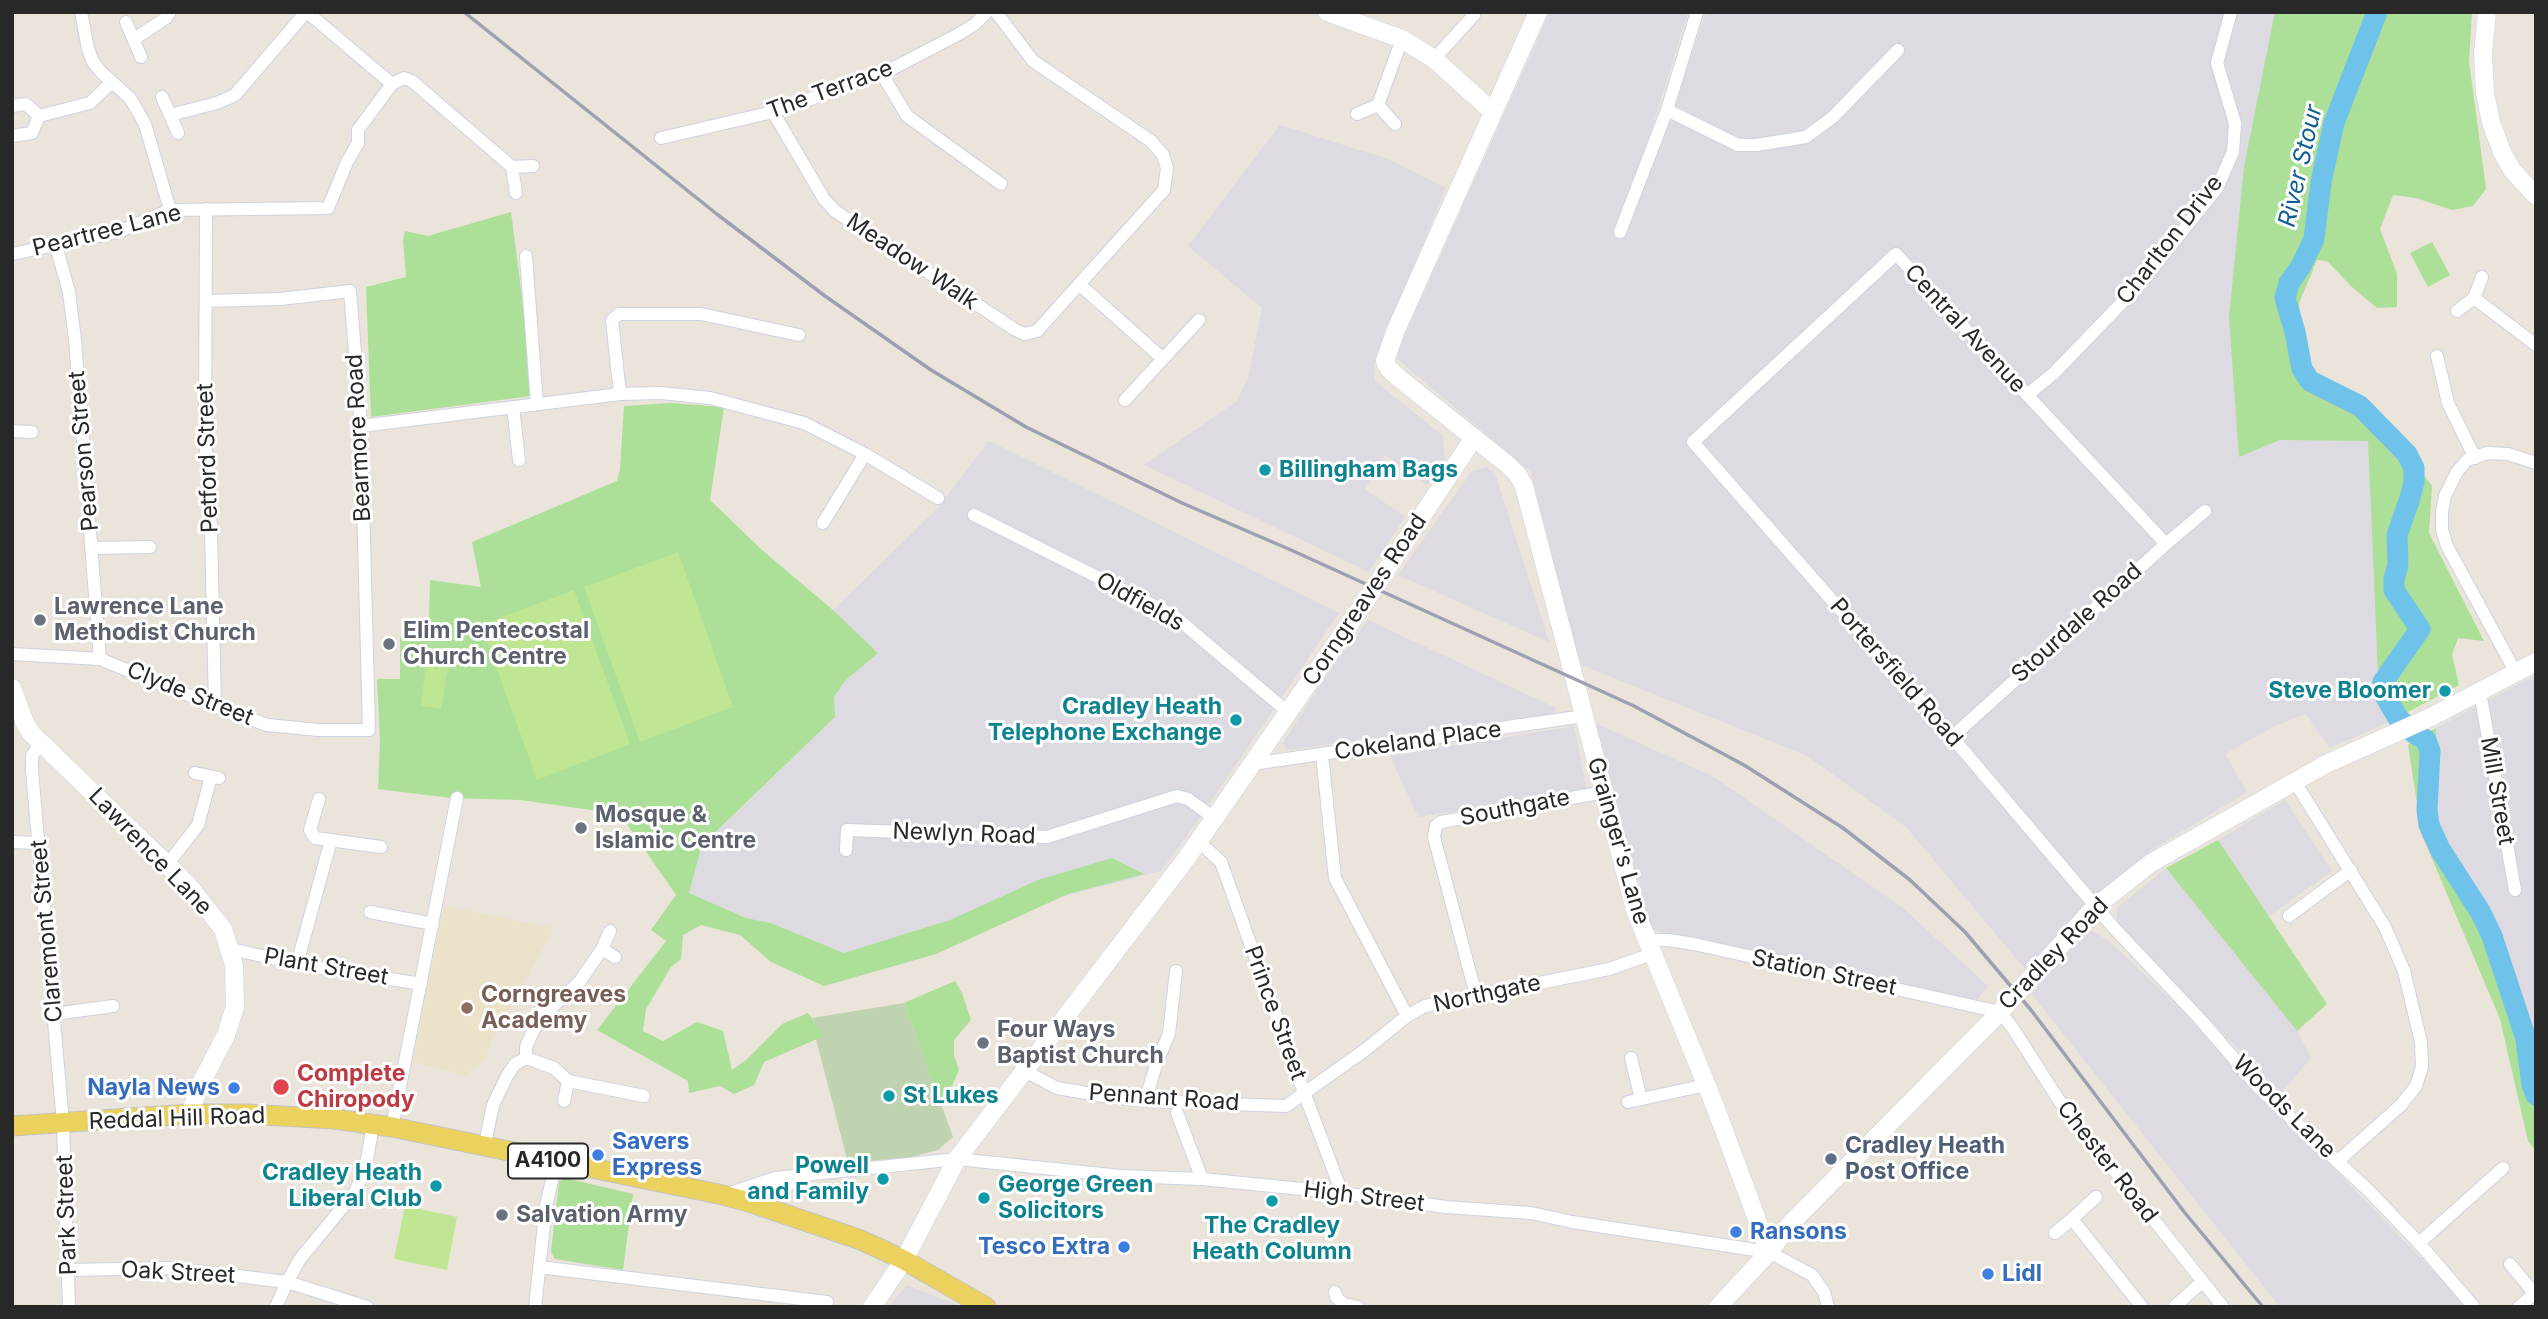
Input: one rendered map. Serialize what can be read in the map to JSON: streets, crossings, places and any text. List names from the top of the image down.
{
  "streets": {
    "main road": [
      "Corngreaves Road",
      "Grainger's Lane",
      "Lawrence Lane",
      "Cradley Road",
      "Reddal Hill Road",
      "A4100"
    ],
    "street": [
      "The Terrace",
      "Peartree Lane",
      "Charlton Drive",
      "Meadow Walk",
      "Central Avenue",
      "Bearmore Road",
      "Pearson Street",
      "Petford Street",
      "Oldfields",
      "Stourdale Road",
      "Portersfield Road",
      "Clyde Street",
      "Cokeland Place",
      "Mill Street",
      "Southgate",
      "Newlyn Road",
      "Claremont Street",
      "Plant Street",
      "Station Street",
      "Northgate",
      "Prince Street",
      "Pennant Road",
      "Woods Lane",
      "Chester Road",
      "High Street",
      "Park Street",
      "Oak Street"
    ]
  },
  "crossings": [
    ["The Terrace", "Meadow Walk"],
    ["Peartree Lane", "Pearson Street"],
    ["Peartree Lane", "Petford Street"],
    ["Charlton Drive", "Central Avenue"],
    ["Central Avenue", "Stourdale Road"],
    ["Central Avenue", "Portersfield Road"],
    ["Bearmore Road", "Petford Street"],
    ["Bearmore Road", "Clyde Street"],
    ["Pearson Street", "Clyde Street"],
    ["Petford Street", "Clyde Street"],
    ["Corngreaves Road", "Oldfields"],
    ["Corngreaves Road", "Cokeland Place"],
    ["Corngreaves Road", "Newlyn Road"],
    ["Corngreaves Road", "Grainger's Lane"],
    ["Corngreaves Road", "Prince Street"],
    ["Corngreaves Road", "Pennant Road"],
    ["Corngreaves Road", "A4100"],
    ["Corngreaves Road", "High Street"],
    ["Stourdale Road", "Portersfield Road"],
    ["Portersfield Road", "Cradley Road"],
    ["Portersfield Road", "Woods Lane"],
    ["Cokeland Place", "Grainger's Lane"],
    ["Mill Street", "Cradley Road"],
    ["Southgate", "Grainger's Lane"],
    ["Southgate", "Northgate"],
    ["Grainger's Lane", "Cradley Road"],
    ["Grainger's Lane", "Station Street"],
    ["Grainger's Lane", "Northgate"],
    ["Grainger's Lane", "High Street"],
    ["Lawrence Lane", "Claremont Street"],
    ["Lawrence Lane", "Plant Street"],
    ["Lawrence Lane", "Reddal Hill Road"],
    ["Claremont Street", "Reddal Hill Road"],
    ["Claremont Street", "Park Street"],
    ["Cradley Road", "Station Street"],
    ["Cradley Road", "Woods Lane"],
    ["Cradley Road", "Chester Road"],
    ["Cradley Road", "High Street"],
    ["Plant Street", "Reddal Hill Road"],
    ["Plant Street", "A4100"],
    ["Plant Street", "Oak Street"],
    ["Station Street", "Northgate"],
    ["Station Street", "Chester Road"],
    ["Northgate", "Prince Street"],
    ["Northgate", "Pennant Road"],
    ["Prince Street", "Pennant Road"],
    ["Prince Street", "High Street"],
    ["Reddal Hill Road", "A4100"],
    ["Reddal Hill Road", "Park Street"],
    ["Park Street", "Oak Street"]
  ],
  "water": ["River Stour"],
  "places": [
    "Billingham Bags",
    "Lawrence Lane Methodist Church",
    "Elim Pentecostal Church Centre",
    "Steve Bloomer",
    "Cradley Heath Telephone Exchange",
    "Mosque & Islamic Centre",
    "Corngreaves Academy",
    "Four Ways Baptist Church",
    "Complete Chiropody",
    "Nayla News",
    "St Lukes",
    "Savers Express",
    "Cradley Heath Post Office",
    "Powell and Family",
    "Cradley Heath Liberal Club",
    "George Green Solicitors",
    "The Cradley Heath Column",
    "Salvation Army",
    "Ransons",
    "Tesco Extra",
    "Lidl"
  ]
}
